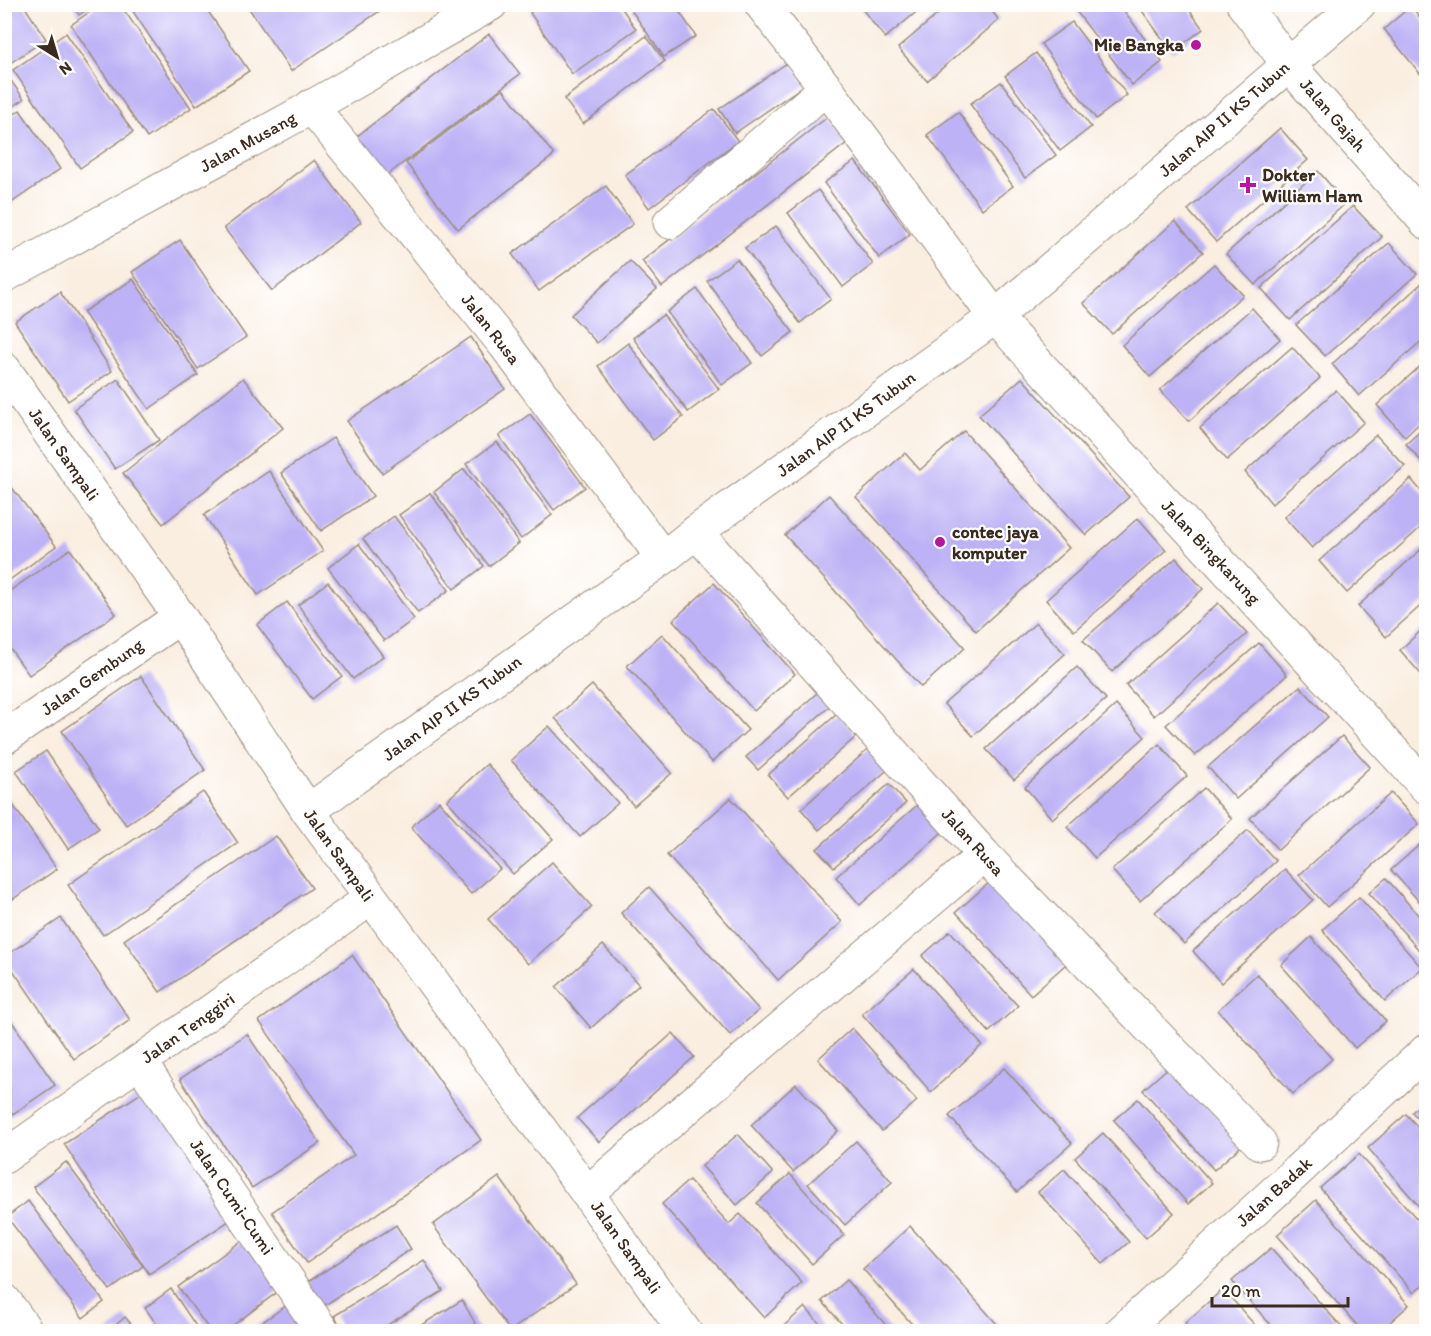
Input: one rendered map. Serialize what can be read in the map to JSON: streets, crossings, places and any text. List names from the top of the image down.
{
  "streets": {
    "street": [
      "Jalan Gajah",
      "Jalan AIP II KS Tubun",
      "Jalan Musang",
      "Jalan Rusa",
      "Jalan Sampali",
      "Jalan Bingkarung",
      "Jalan Gembung",
      "Jalan Tenggiri",
      "Jalan Badak",
      "Jalan Cumi-Cumi"
    ]
  },
  "crossings": [
    ["Jalan Gajah", "Jalan AIP II KS Tubun"],
    ["Jalan AIP II KS Tubun", "Jalan Rusa"],
    ["Jalan AIP II KS Tubun", "Jalan Sampali"],
    ["Jalan AIP II KS Tubun", "Jalan Bingkarung"],
    ["Jalan Musang", "Jalan Rusa"],
    ["Jalan Sampali", "Jalan Gembung"],
    ["Jalan Sampali", "Jalan Tenggiri"],
    ["Jalan Tenggiri", "Jalan Cumi-Cumi"]
  ],
  "places": {
    "other": ["Mie Bangka", "contec jaya komputer"],
    "health": ["Dokter William Ham"]
  },
  "scale_bar": "20 m",
  "north": "bottom right"
}
